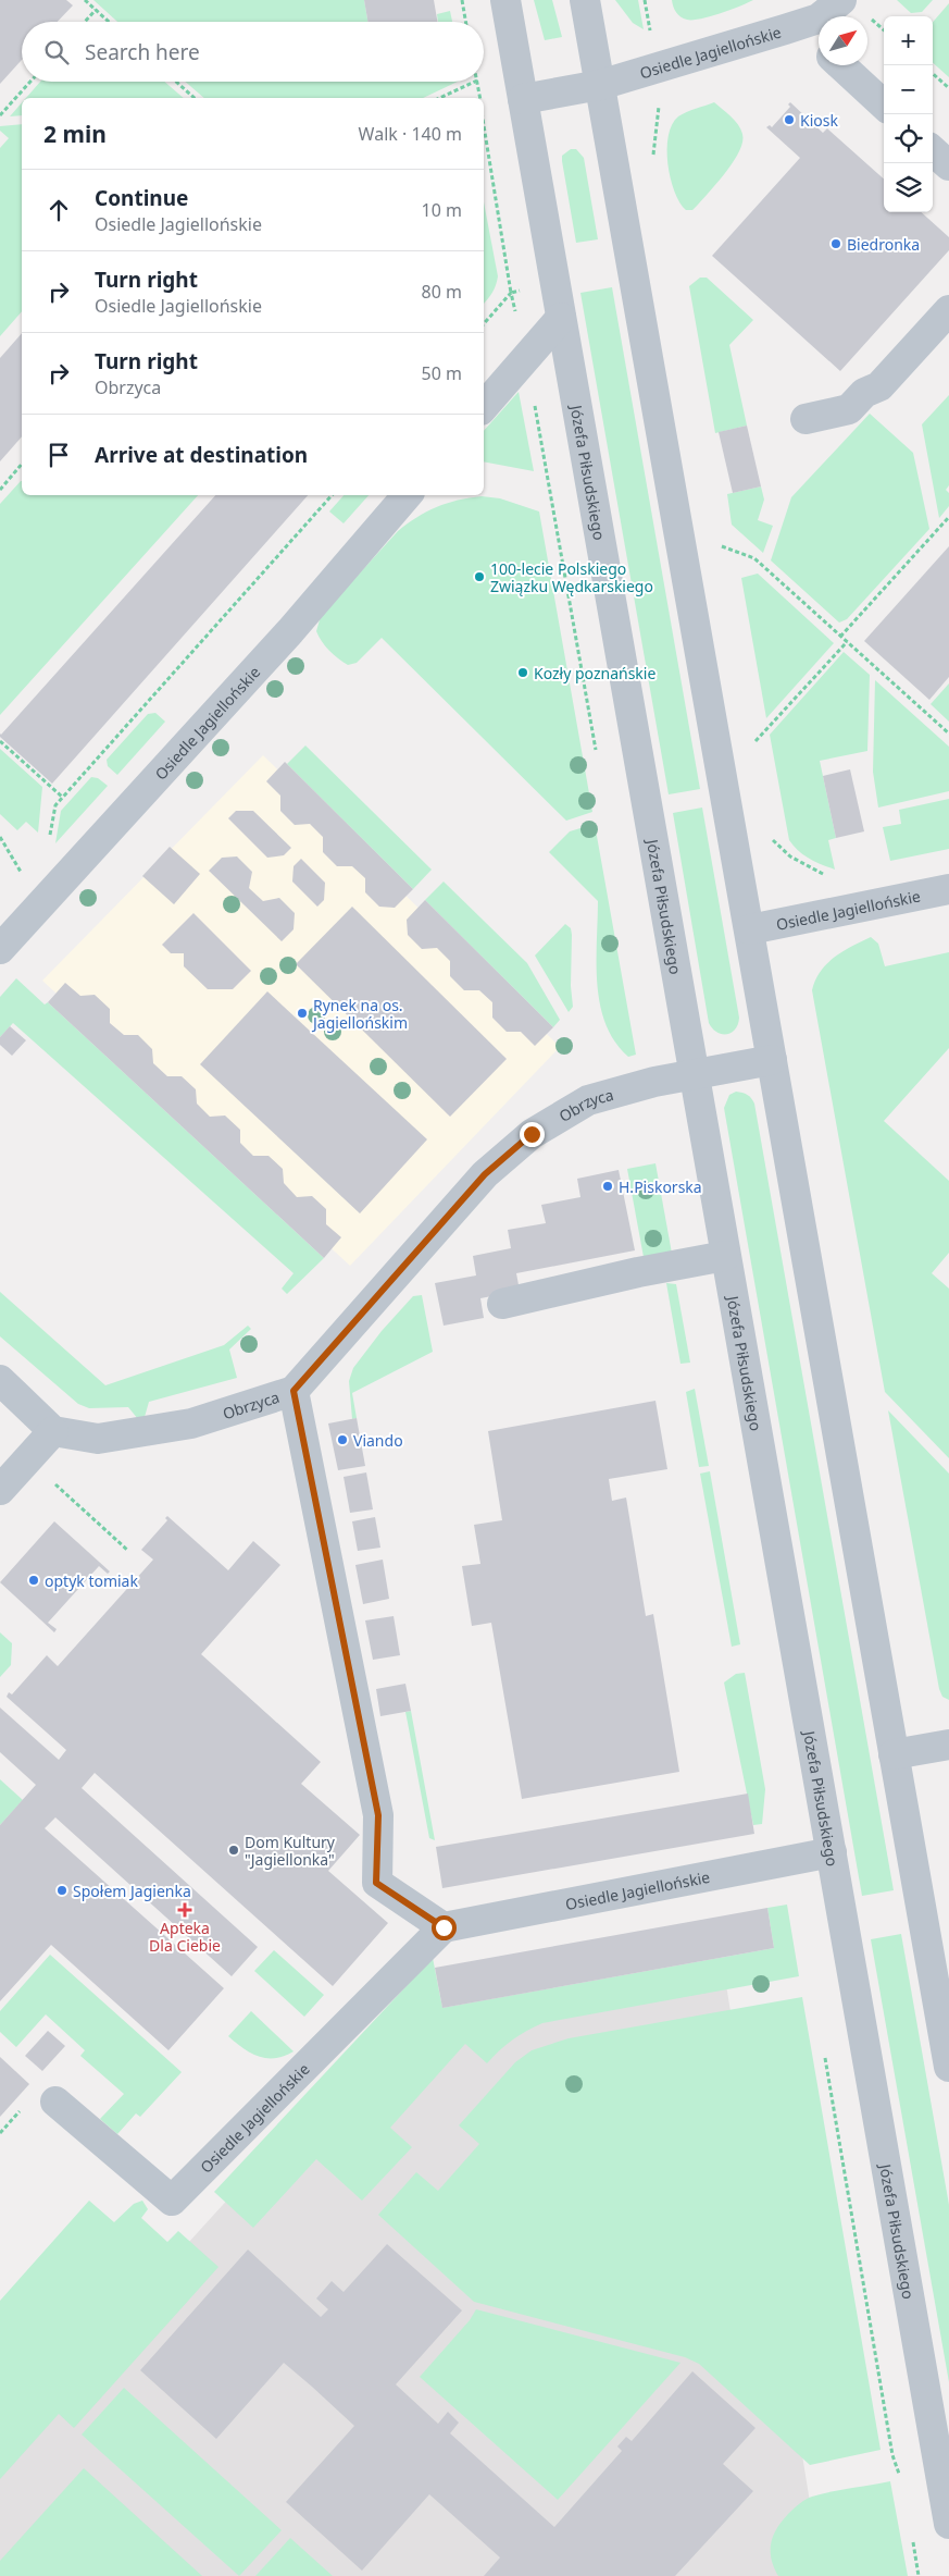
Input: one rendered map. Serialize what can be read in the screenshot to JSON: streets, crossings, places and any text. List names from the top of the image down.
{
  "streets": {
    "street": ["Osiedle Jagiellońskie", "Józefa Piłsudskiego", "Obrzyca"]
  },
  "crossings": [
    ["Osiedle Jagiellońskie", "Józefa Piłsudskiego"],
    ["Józefa Piłsudskiego", "Obrzyca"]
  ],
  "places": {
    "other": [
      "Kiosk",
      "Biedronka",
      "100-lecie Polskiego Związku Wędkarskiego",
      "Kozły poznańskie",
      "Rynek na os. Jagiellońskim",
      "H.Piskorska",
      "Viando",
      "optyk tomiak",
      "Dom Kultury \"Jagiellonka\"",
      "Społem Jagienka"
    ],
    "health": ["Apteka Dla Ciebie"]
  },
  "north": "top right",
  "page": {
    "map_buttons": ["+", "−"],
    "search": "Search here",
    "heading": ["2 min", "Walk · 140 m"],
    "list": [
      ["Continue", "Osiedle Jagiellońskie", "10 m"],
      ["Turn right", "Osiedle Jagiellońskie", "80 m"],
      ["Turn right", "Obrzyca", "50 m"],
      "Arrive at destination"
    ]
  }
}
